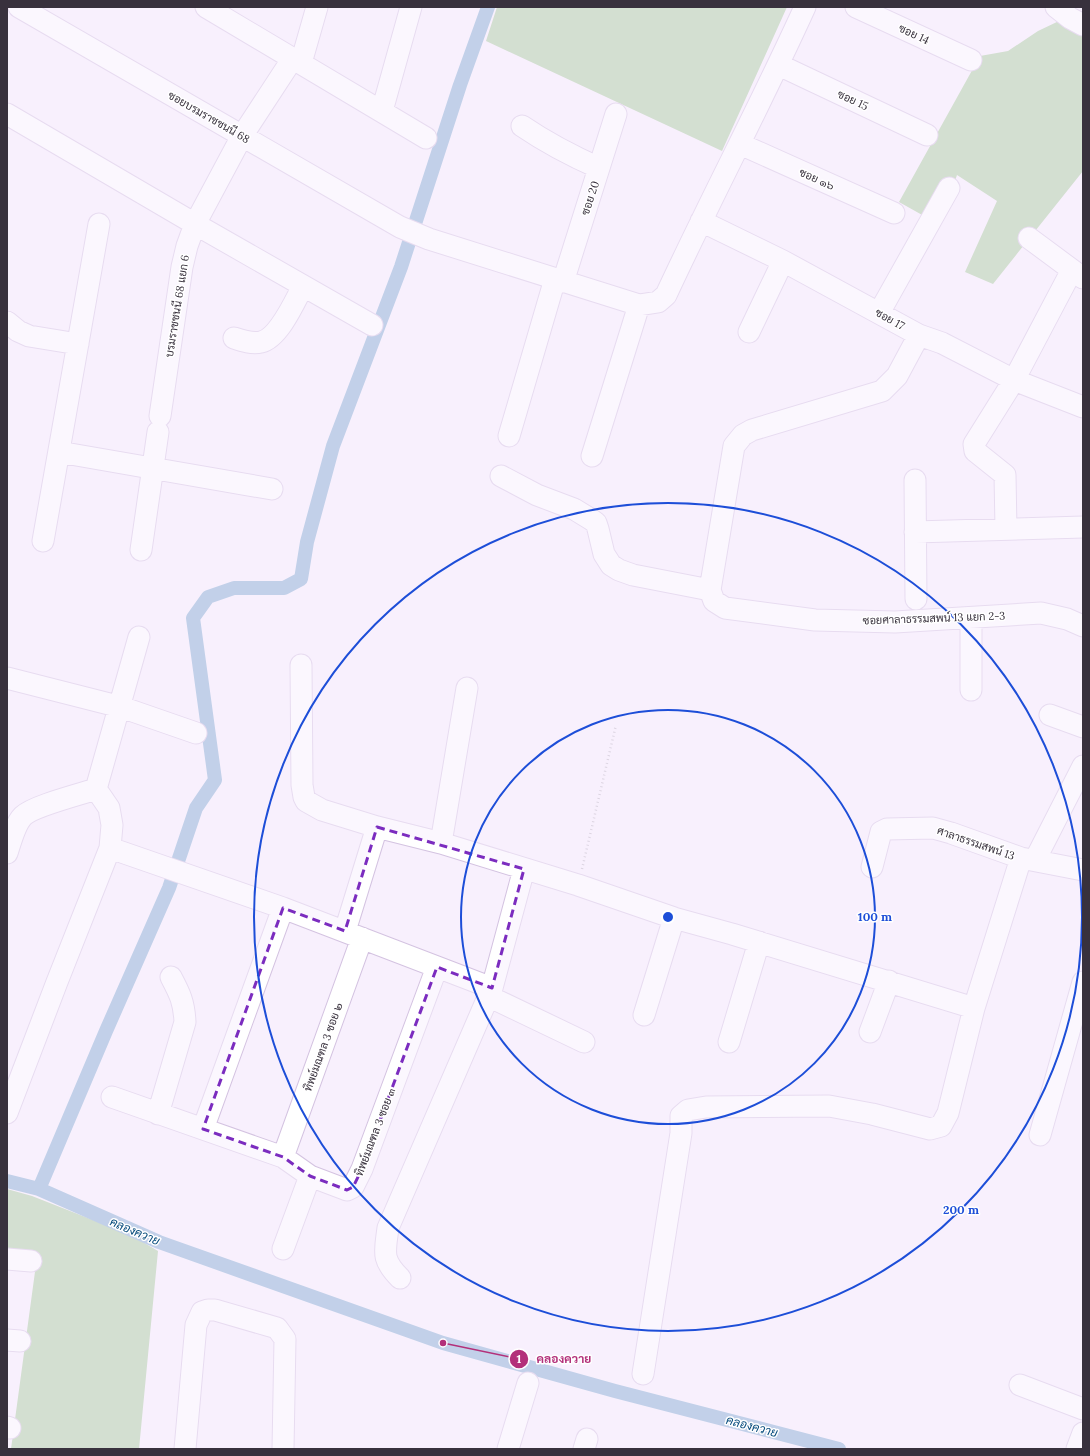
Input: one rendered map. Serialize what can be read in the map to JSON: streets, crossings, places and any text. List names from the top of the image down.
{
  "streets": {
    "street": [
      "ซอย 14",
      "ซอย 15",
      "ซอยบรมราชชนนี 68",
      "ซอย ๑๖",
      "ซอย 20",
      "บรมราชชนนี 68 แยก 6",
      "ซอย 17",
      "ซอยศาลาธรรมสพน์ 13 แยก 2-3",
      "ศาลาธรรมสพน์ 13",
      "ทิพย์มณฑล 3 ซอย ๒",
      "ทิพย์มณฑล 3 ซอย ๓"
    ]
  },
  "crossings": [
    ["ซอยบรมราชชนนี 68", "ซอย 20"],
    ["ซอยบรมราชชนนี 68", "บรมราชชนนี 68 แยก 6"],
    ["ทิพย์มณฑล 3 ซอย ๒", "ทิพย์มณฑล 3 ซอย ๓"]
  ],
  "water": ["คลองควาย"],
  "places": ["คลองควาย"],
  "rings": ["100 m", "200 m"]
}
